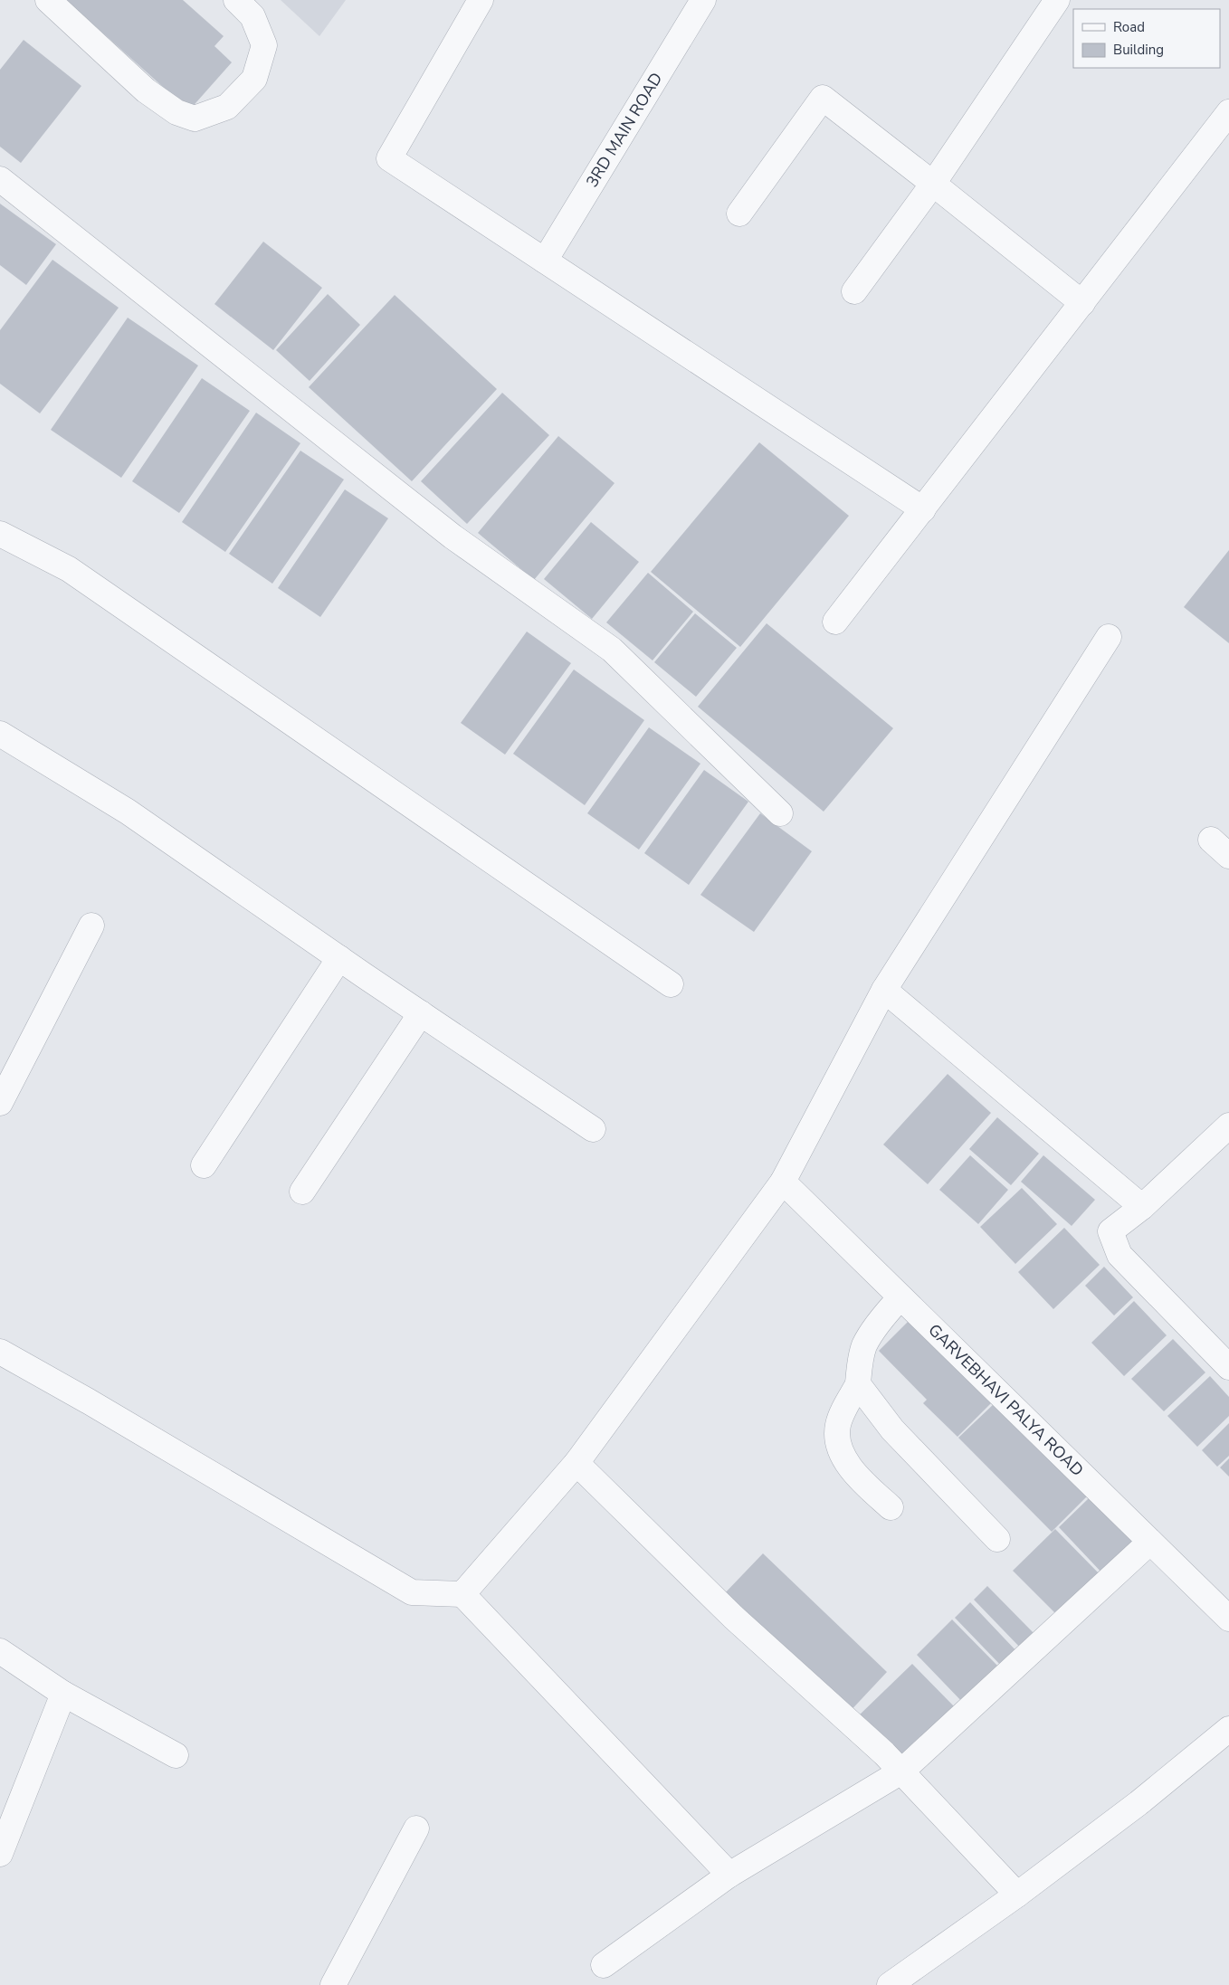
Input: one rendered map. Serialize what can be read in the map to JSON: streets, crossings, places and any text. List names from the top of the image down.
{
  "streets": {
    "street": ["3RD MAIN ROAD", "GARVEBHAVI PALYA ROAD"]
  },
  "legend": ["Road", "Building"]
}
